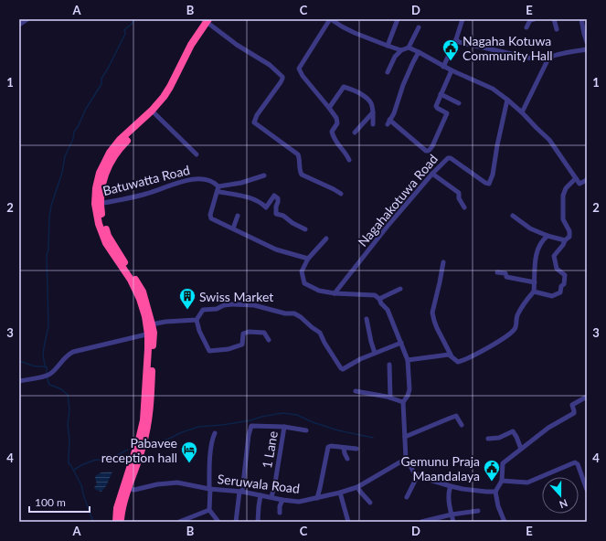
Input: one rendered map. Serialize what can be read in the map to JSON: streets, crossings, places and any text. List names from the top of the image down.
{
  "streets": {
    "street": [
      "Batuwatta Road",
      "Nagahakotuwa Road",
      "1 Lane",
      "Seruwala Road"
    ]
  },
  "crossings": [
    ["1 Lane", "Seruwala Road"]
  ],
  "places": {
    "public building": ["Nagaha Kotuwa Community Hall", "Gemunu Praja Maandalaya"],
    "building": ["Swiss Market"],
    "hotel": ["Pabavee reception hall"]
  },
  "scale_bar": "100 m",
  "north": "bottom",
  "grid": {
    "columns": [
      "A",
      "B",
      "C",
      "D",
      "E"
    ],
    "rows": [
      "1",
      "2",
      "3",
      "4"
    ]
  }
}
